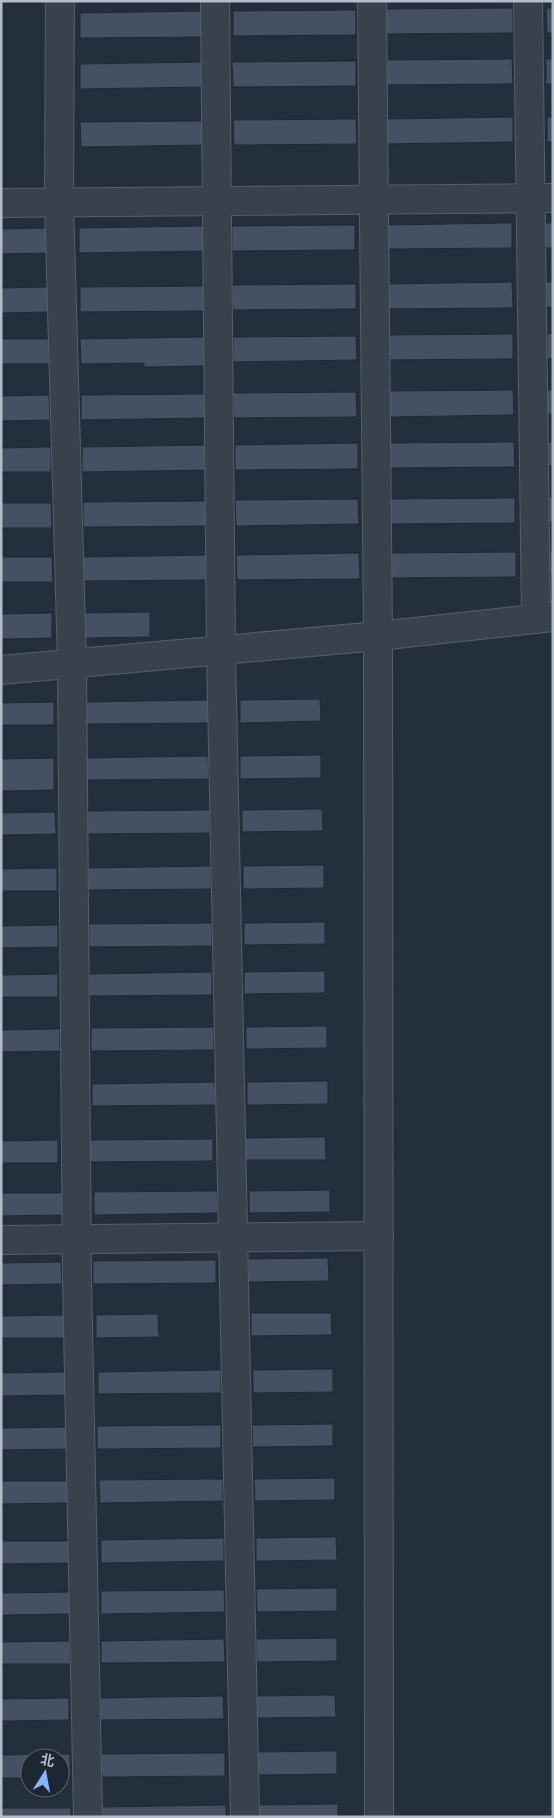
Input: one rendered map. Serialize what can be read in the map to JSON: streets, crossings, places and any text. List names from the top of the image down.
{
  "north": "top"
}
